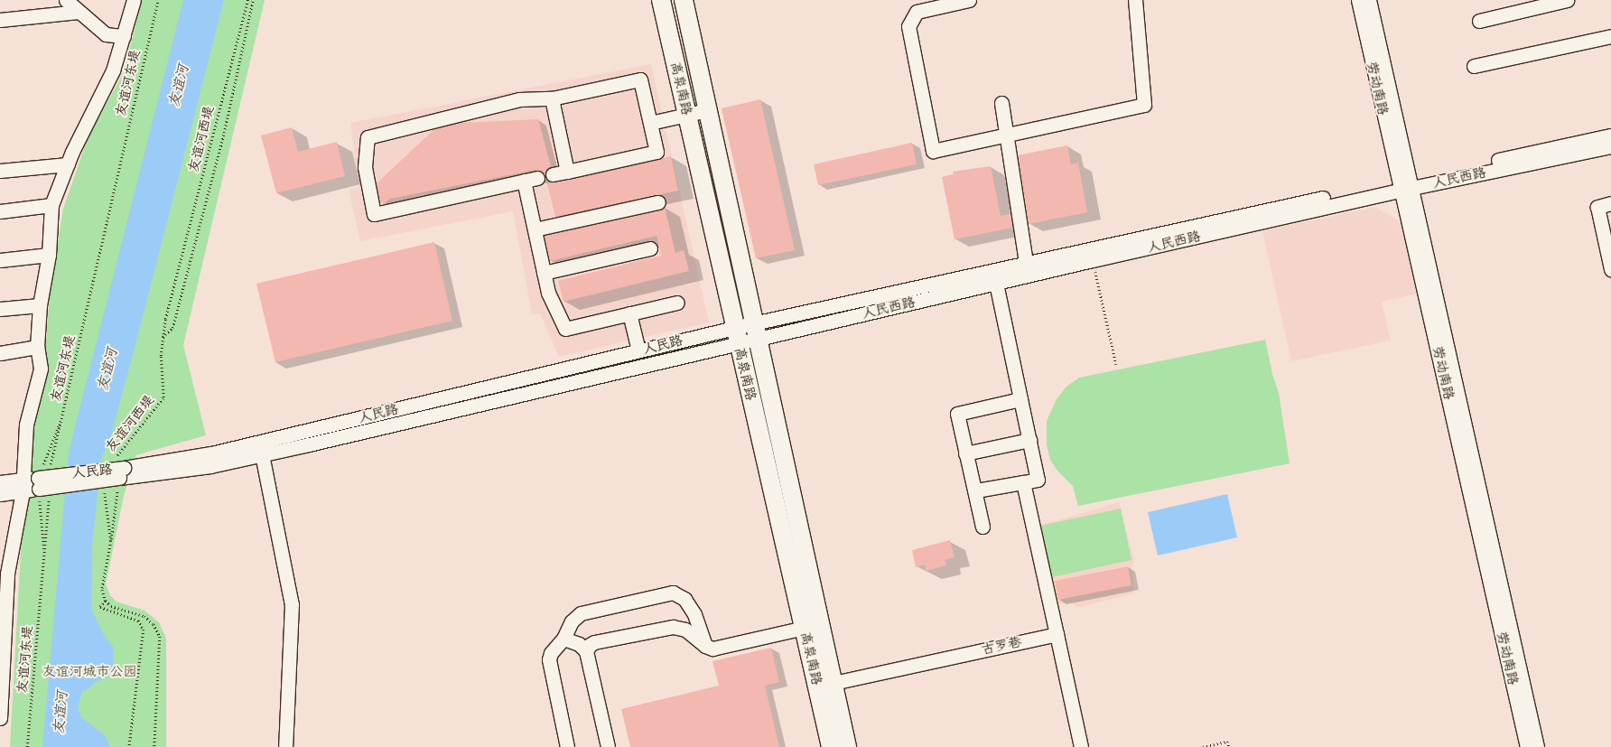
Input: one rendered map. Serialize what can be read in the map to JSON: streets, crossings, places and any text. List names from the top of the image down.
{
  "streets": {
    "main road": ["高泉南路"],
    "street": [
      "劳动南路",
      "人民西路",
      "人民路",
      "古罗巷"
    ],
    "path": ["友谊河东堤", "友谊河西堤"]
  },
  "crossings": [
    ["友谊河东堤", "人民路"],
    ["高泉南路", "人民西路"],
    ["高泉南路", "人民路"],
    ["高泉南路", "古罗巷"],
    ["劳动南路", "人民西路"],
    ["友谊河西堤", "人民路"],
    ["人民西路", "人民路"]
  ],
  "water": ["友谊河"],
  "parks": ["友谊河城市公园"]
}
